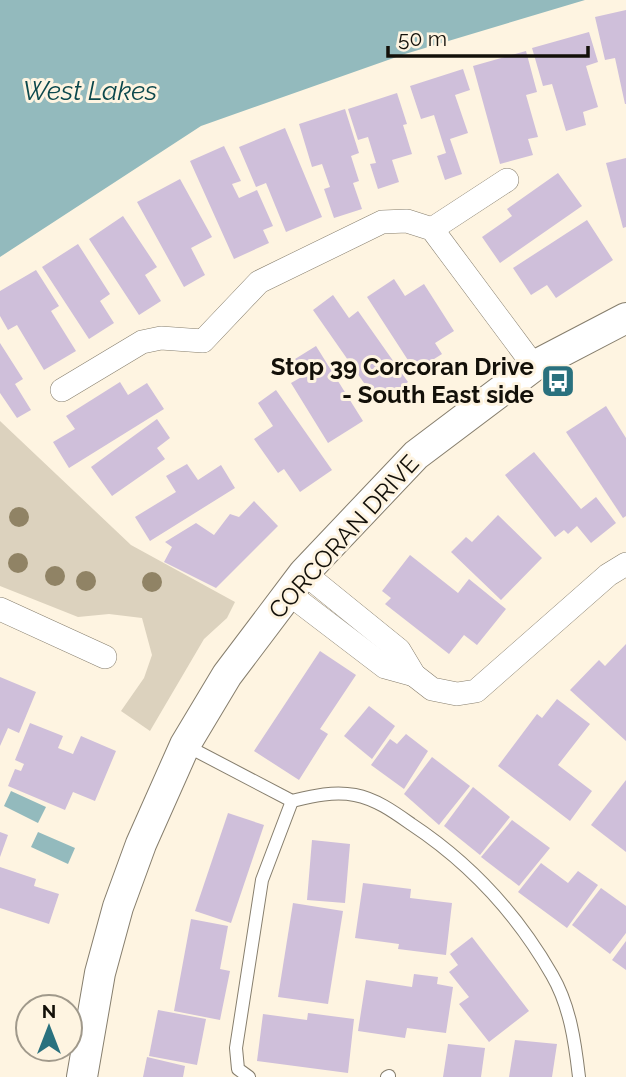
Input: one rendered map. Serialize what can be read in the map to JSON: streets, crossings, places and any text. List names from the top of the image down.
{
  "streets": {
    "street": ["CORCORAN DRIVE"]
  },
  "water": ["West Lakes"],
  "places": {
    "bus stop": ["Stop 39 Corcoran Drive - South East side"]
  },
  "scale_bar": "50 m",
  "north": "top"
}
